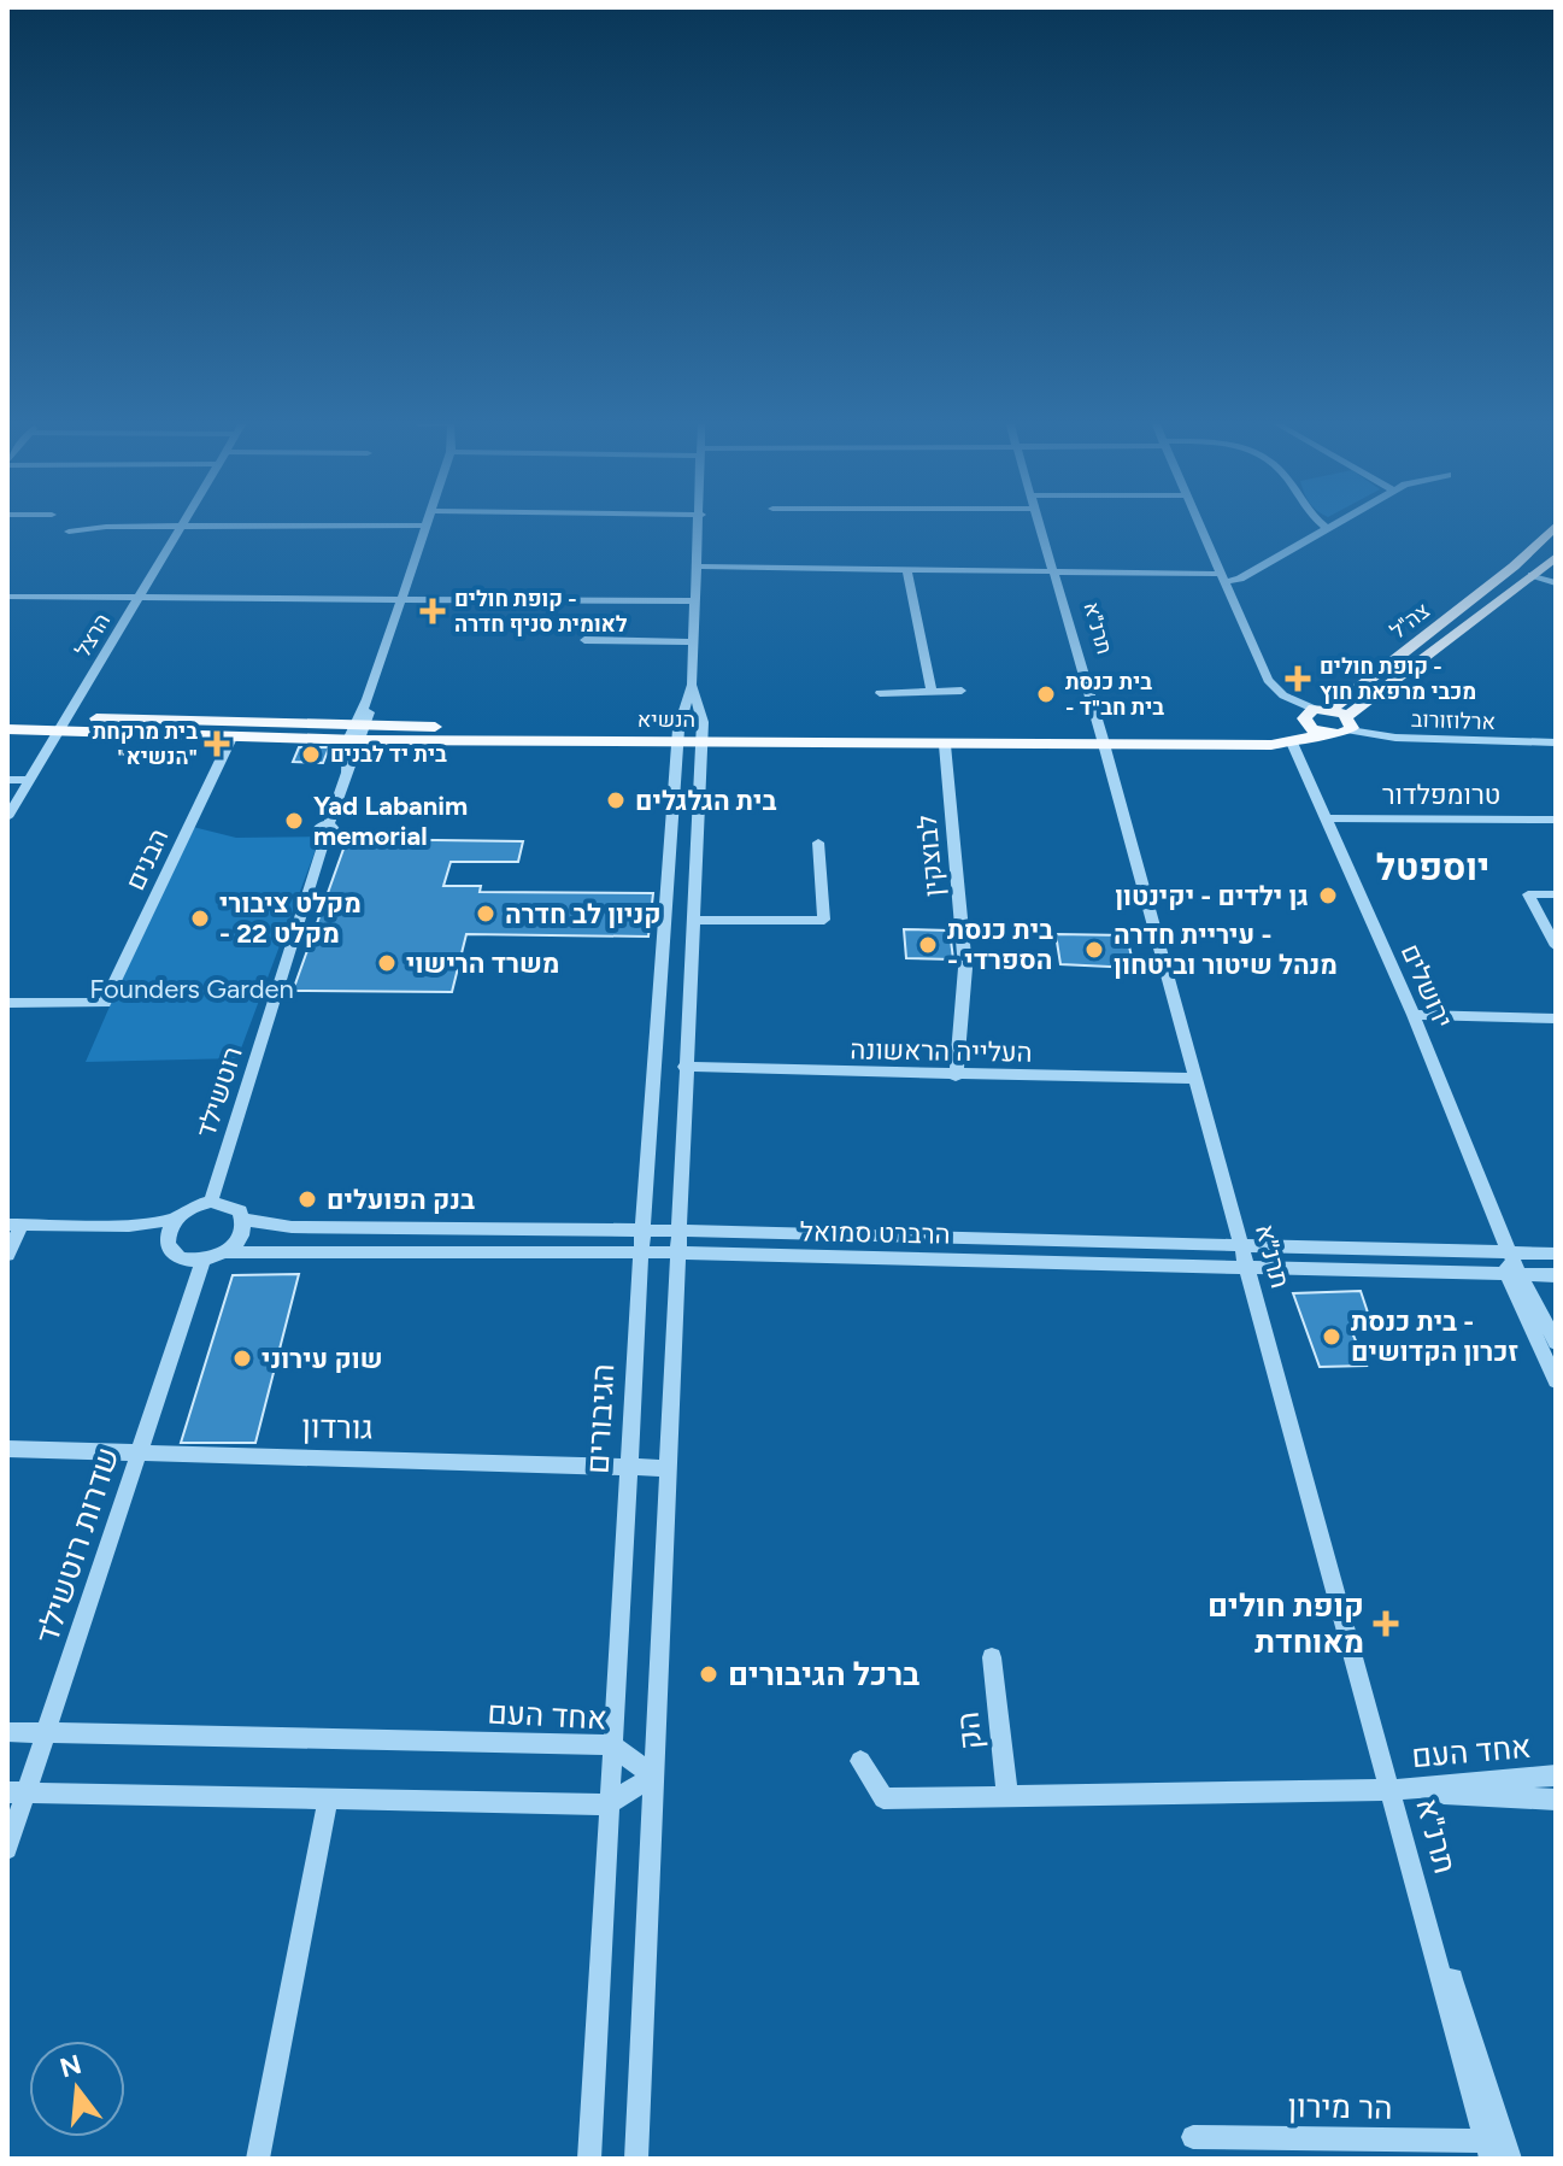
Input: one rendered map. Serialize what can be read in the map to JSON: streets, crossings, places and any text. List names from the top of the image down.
{
  "streets": {
    "main road": ["צה\"ל", "הנשיא"],
    "street": [
      "תרנ\"א",
      "הרצל",
      "ארלוזורוב",
      "טרומפלדור",
      "לבוצקין",
      "הבנים",
      "ירושלים",
      "העלייה הראשונה",
      "רוטשילד",
      "הרברט סמואל",
      "תרנ״א",
      "הגיבורים",
      "גורדון",
      "שדרות רוטשילד",
      "אחד העם",
      "הק",
      "הר מירון"
    ]
  },
  "crossings": [
    ["צה\"ל", "הנשיא"],
    ["צה\"ל", "ארלוזורוב"],
    ["תרנ\"א", "הנשיא"],
    ["תרנ\"א", "תרנ״א"],
    ["תרנ\"א", "אחד העם"],
    ["תרנ\"א", "הר מירון"],
    ["הרצל", "הנשיא"],
    ["הנשיא", "ארלוזורוב"],
    ["הנשיא", "לבוצקין"],
    ["הנשיא", "הבנים"],
    ["הנשיא", "ירושלים"],
    ["הנשיא", "רוטשילד"],
    ["הנשיא", "תרנ״א"],
    ["הנשיא", "הגיבורים"],
    ["טרומפלדור", "ירושלים"],
    ["לבוצקין", "העלייה הראשונה"],
    ["ירושלים", "הרברט סמואל"],
    ["העלייה הראשונה", "תרנ״א"],
    ["העלייה הראשונה", "הגיבורים"],
    ["רוטשילד", "הרברט סמואל"],
    ["רוטשילד", "שדרות רוטשילד"],
    ["הרברט סמואל", "תרנ״א"],
    ["הרברט סמואל", "הגיבורים"],
    ["הרברט סמואל", "שדרות רוטשילד"],
    ["תרנ״א", "אחד העם"],
    ["הגיבורים", "גורדון"],
    ["הגיבורים", "אחד העם"],
    ["גורדון", "שדרות רוטשילד"],
    ["שדרות רוטשילד", "אחד העם"],
    ["אחד העם", "הק"]
  ],
  "districts": ["יוספטל"],
  "parks": ["Founders Garden"],
  "places": {
    "health": [
      "קופת חולים - לאומית סניף חדרה",
      "קופת חולים - מכבי מרפאת חוץ",
      "בית מרקחת \"הנשיא\"",
      "קופת חולים מאוחדת"
    ],
    "other": [
      "בית כנסת - בית חב\"ד",
      "בית יד לבנים",
      "בית הגלגלים",
      "Yad Labanim memorial",
      "גן ילדים - יקינטון",
      "קניון לב חדרה",
      "מקלט ציבורי - מקלט 22",
      "בית כנסת - הספרדי",
      "עיריית חדרה - מנהל שיטור וביטחון",
      "משרד הרישוי",
      "בנק הפועלים",
      "בית כנסת - זכרון הקדושים",
      "שוק עירוני",
      "ברכל הגיבורים"
    ]
  },
  "north": "top"
}
